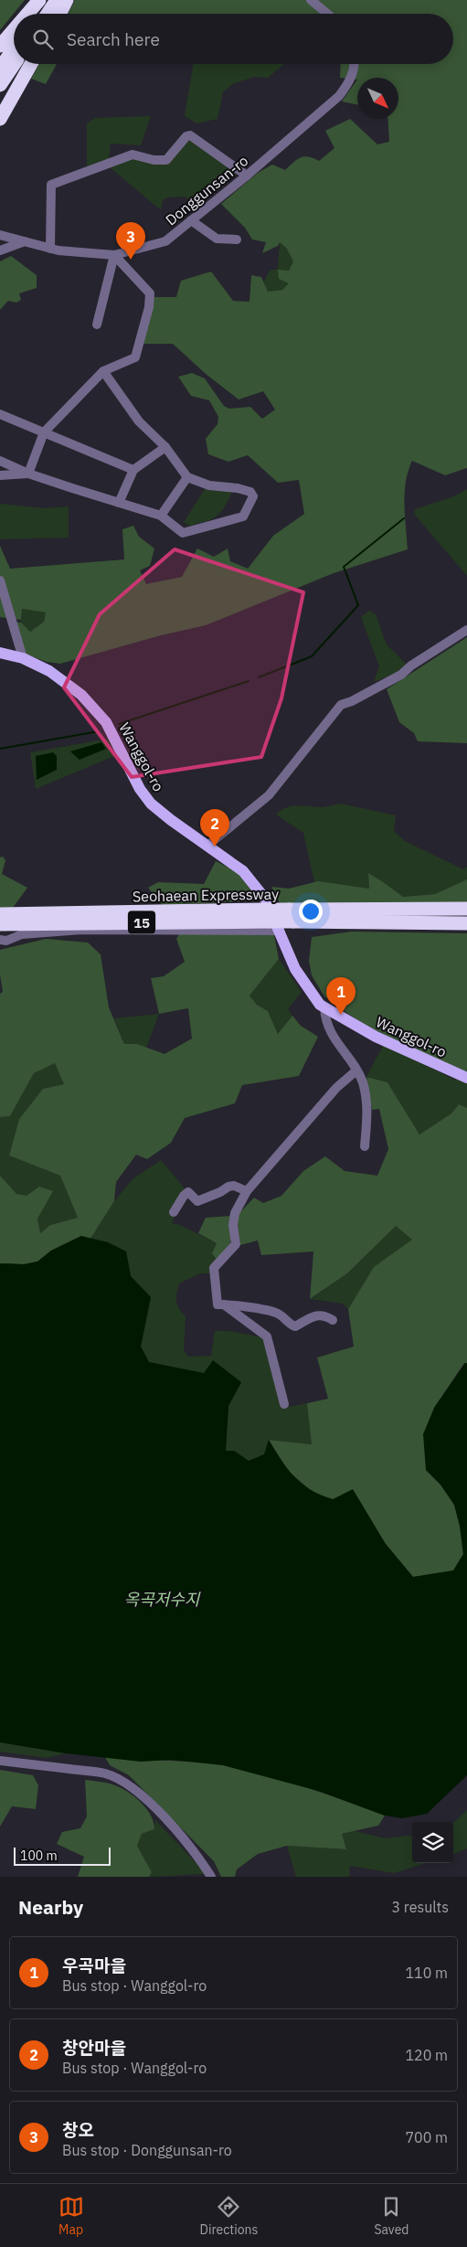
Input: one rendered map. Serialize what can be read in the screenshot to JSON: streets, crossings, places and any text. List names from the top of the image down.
{
  "streets": {
    "highway": ["Seohaean Expressway", "15"],
    "main road": ["Wanggol-ro"],
    "street": ["Donggunsan-ro"]
  },
  "water": ["옥곡저수지"],
  "scale_bar": "100 m",
  "north": "bottom right",
  "page": {
    "search": "Search here",
    "pins": ["3", "2", "1"],
    "scale": "100 m",
    "heading": ["Nearby", "3 results"],
    "list": [
      {
        "mark": "1",
        "name": "우곡마을",
        "note": "Bus stop · Wanggol-ro",
        "value": "110 m"
      },
      {
        "mark": "2",
        "name": "창안마을",
        "note": "Bus stop · Wanggol-ro",
        "value": "120 m"
      },
      {
        "mark": "3",
        "name": "창오",
        "note": "Bus stop · Donggunsan-ro",
        "value": "700 m"
      }
    ],
    "nav": ["Map", "Directions", "Saved"]
  }
}
